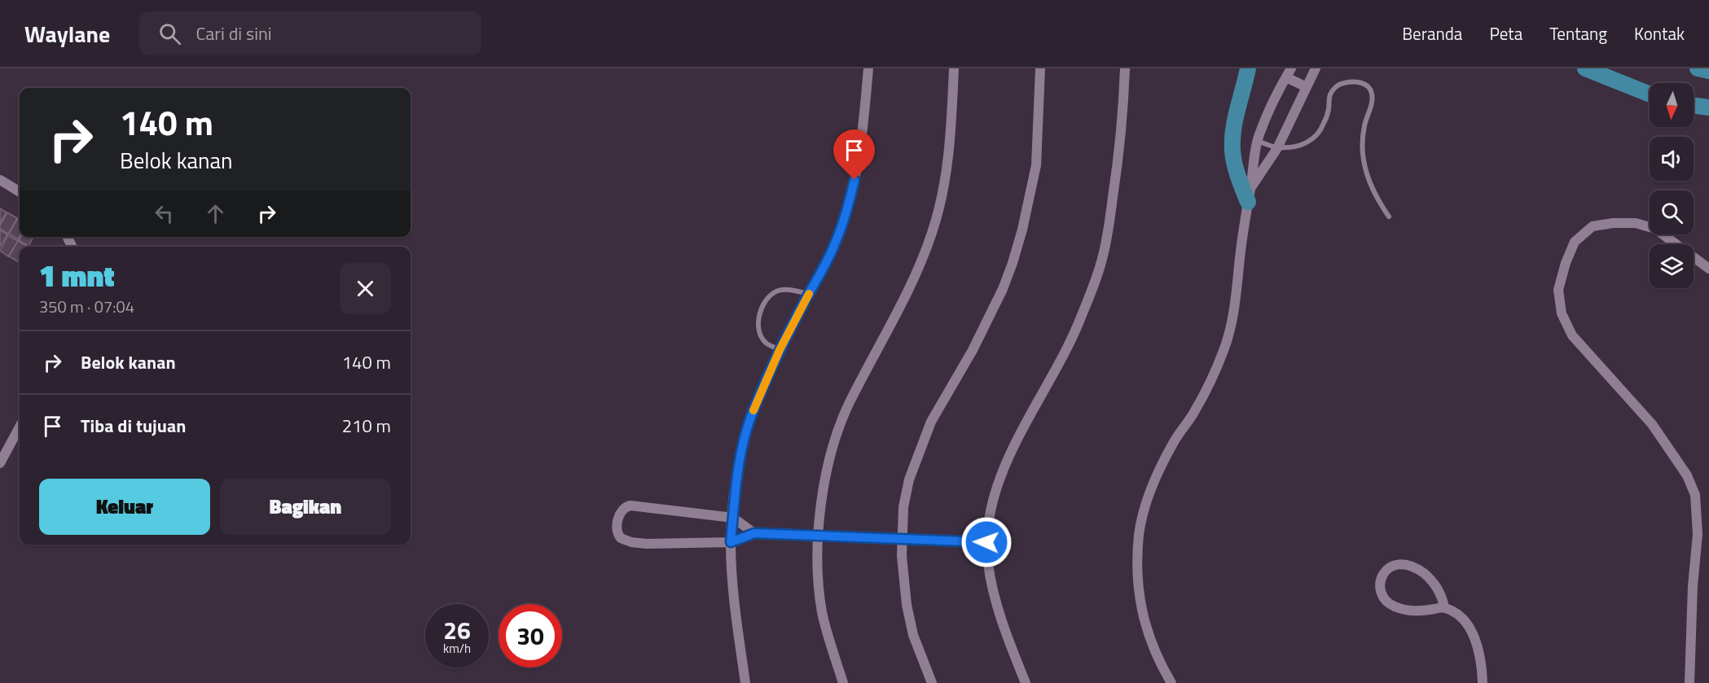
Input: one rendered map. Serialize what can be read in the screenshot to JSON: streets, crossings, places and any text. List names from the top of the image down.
{
  "north": "bottom",
  "page": {
    "header": "Waylane",
    "search": "Cari di sini",
    "nav": [
      "Beranda",
      "Peta",
      "Tentang",
      "Kontak"
    ],
    "turn": ["140 m", "Belok kanan"],
    "heading": ["1 mnt", "350 m · 07:04"],
    "list": [
      {
        "name": "Belok kanan",
        "value": "140 m"
      },
      {
        "name": "Tiba di tujuan",
        "value": "210 m"
      }
    ],
    "buttons": ["Keluar", "Bagikan"],
    "speed": "26 km/h",
    "limit": "30"
  }
}
